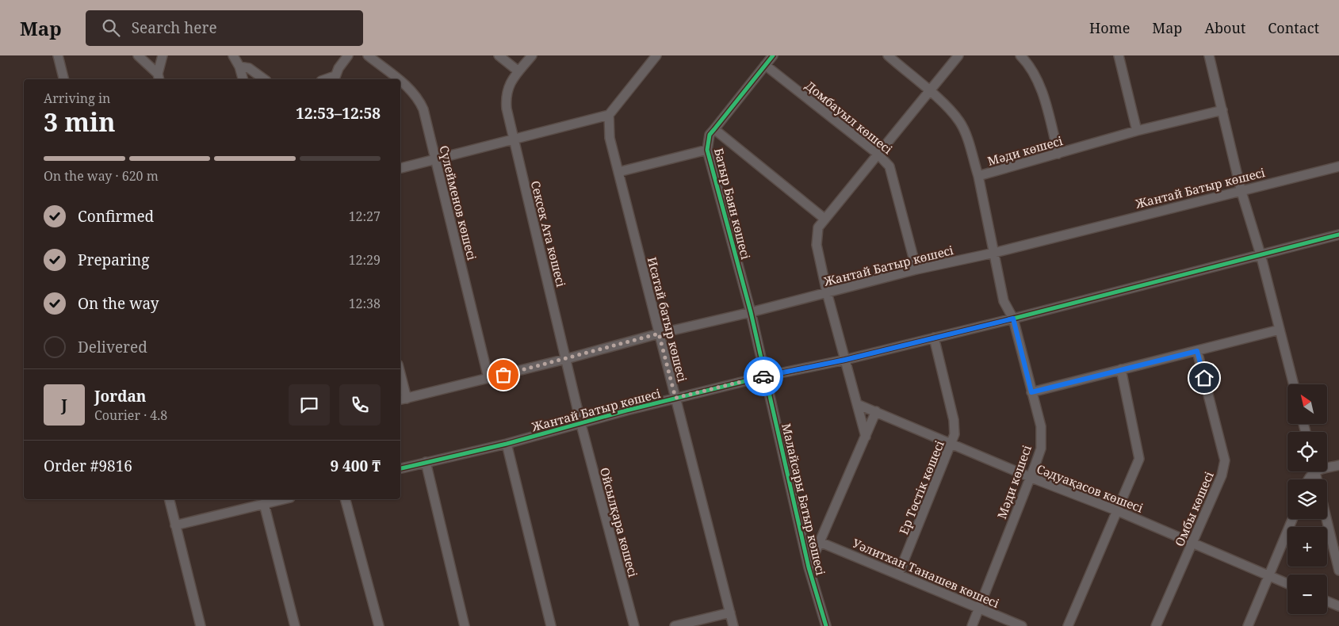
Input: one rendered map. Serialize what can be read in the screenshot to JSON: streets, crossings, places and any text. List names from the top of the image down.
{
  "streets": {
    "street": [
      "Домбауыл көшесі",
      "Мәди көшесі",
      "Жантай Батыр көшесі",
      "Сүлейменов көшесі",
      "Батыр Баян көшесі",
      "Сексек Ата көшесі",
      "Исатай батыр көшесі",
      "Ер Төстік көшесі",
      "Сәдуақасов көшесі",
      "Малайсары Батыр көшесі",
      "Омбы көшесі",
      "Ойсылқара көшесі",
      "Уәлитхан Танашев көшесі"
    ]
  },
  "crossings": [
    ["Домбауыл көшесі", "Жантай Батыр көшесі"],
    ["Домбауыл көшесі", "Батыр Баян көшесі"],
    ["Мәди көшесі", "Жантай Батыр көшесі"],
    ["Мәди көшесі", "Сәдуақасов көшесі"],
    ["Мәди көшесі", "Уәлитхан Танашев көшесі"],
    ["Жантай Батыр көшесі", "Сүлейменов көшесі"],
    ["Жантай Батыр көшесі", "Батыр Баян көшесі"],
    ["Жантай Батыр көшесі", "Сексек Ата көшесі"],
    ["Жантай Батыр көшесі", "Исатай батыр көшесі"],
    ["Жантай Батыр көшесі", "Ер Төстік көшесі"],
    ["Жантай Батыр көшесі", "Малайсары Батыр көшесі"],
    ["Жантай Батыр көшесі", "Ойсылқара көшесі"],
    ["Батыр Баян көшесі", "Малайсары Батыр көшесі"],
    ["Сексек Ата көшесі", "Ойсылқара көшесі"],
    ["Ер Төстік көшесі", "Сәдуақасов көшесі"],
    ["Ер Төстік көшесі", "Уәлитхан Танашев көшесі"],
    ["Сәдуақасов көшесі", "Омбы көшесі"]
  ],
  "north": "top left",
  "page": {
    "header": "Map",
    "search": "Search here",
    "nav": [
      "Home",
      "Map",
      "About",
      "Contact"
    ],
    "heading": ["3 min", "Arriving in", "12:53–12:58"],
    "panel": [
      "Jordan",
      "Courier · 4.8",
      "Order #9816",
      "9 400 ₸"
    ],
    "bar": "On the way · 620 m",
    "list": [
      ["Confirmed", "12:27"],
      ["Preparing", "12:29"],
      ["On the way", "12:38"],
      "Delivered"
    ],
    "map_buttons": ["+", "−"],
    "round": "J"
  }
}
